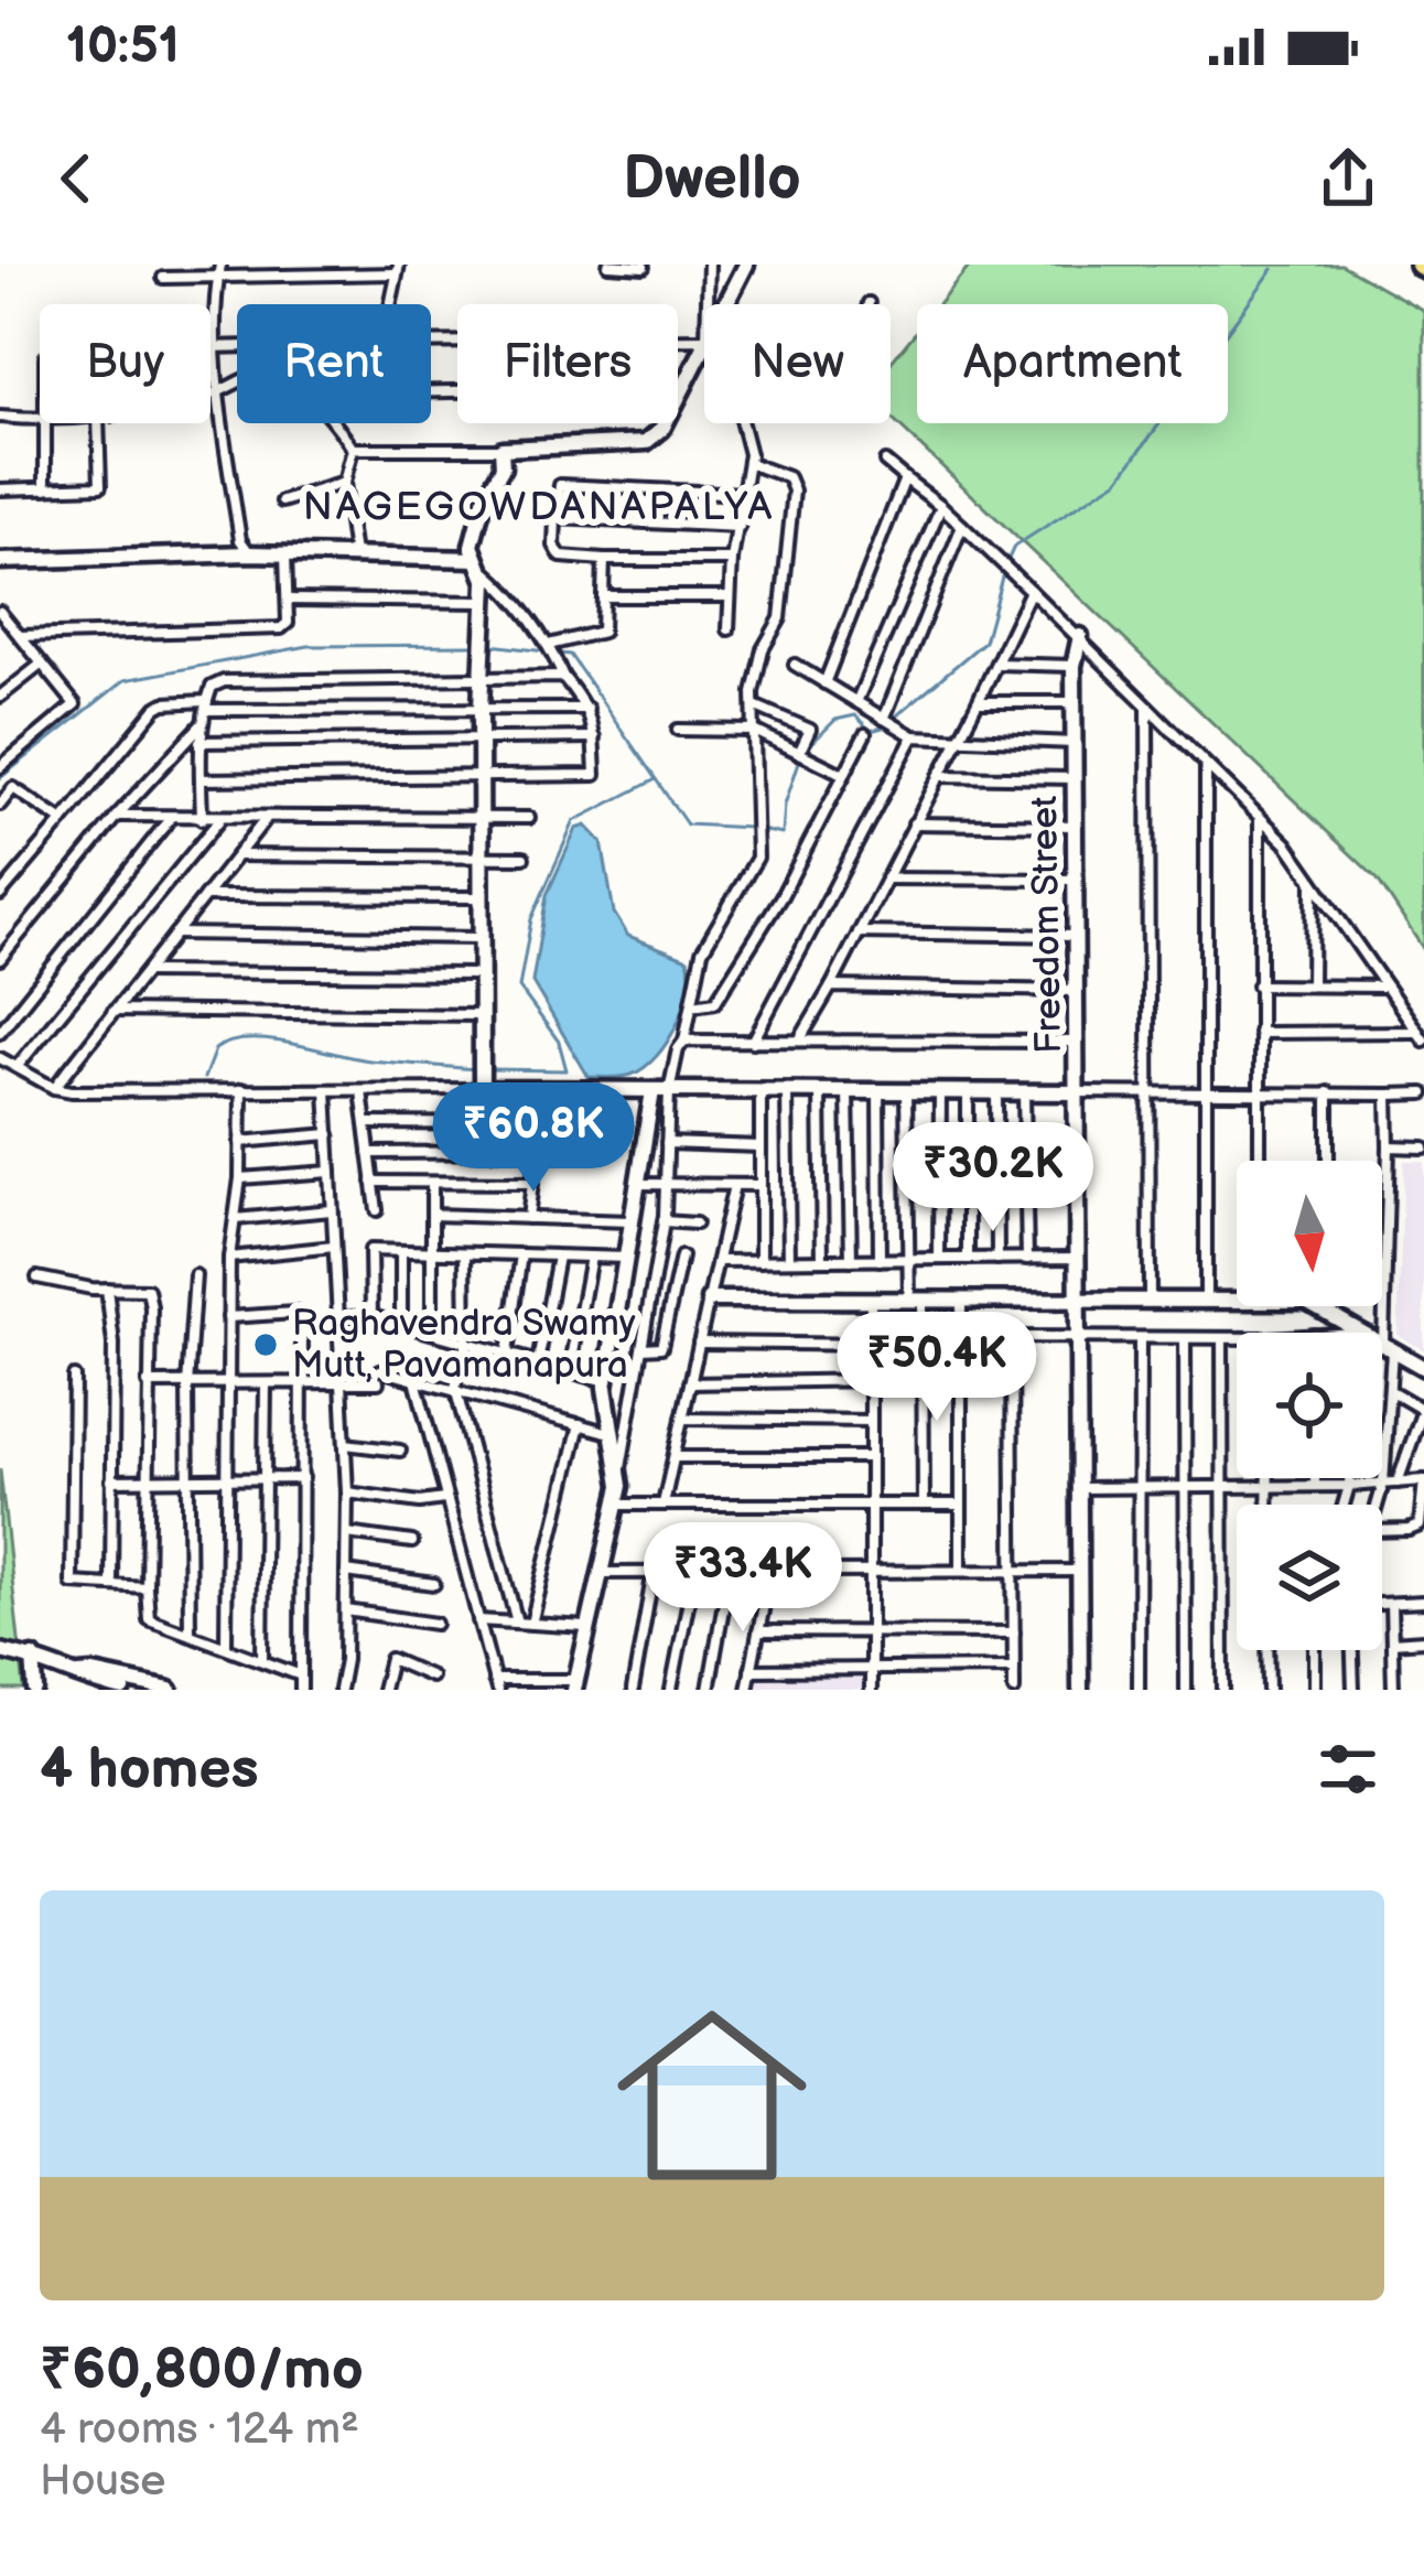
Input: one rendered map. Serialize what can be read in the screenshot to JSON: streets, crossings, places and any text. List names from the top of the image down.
{
  "streets": {
    "street": ["Freedom Street"]
  },
  "districts": ["NAGEGOWDANAPALYA"],
  "places": ["Raghavendra Swamy Mutt, Pavamanapura"],
  "north": "bottom",
  "page": {
    "status": "10:51",
    "header": "Dwello",
    "chip": [
      "Buy",
      "Rent",
      "Filters",
      "New",
      "Apartment"
    ],
    "price": [
      "₹60.8K",
      "₹30.2K",
      "₹50.4K",
      "₹33.4K"
    ],
    "heading": "4 homes",
    "list": [
      {
        "name": "₹60,800/mo",
        "note": "4 rooms · 124 m² · House"
      }
    ]
  }
}
